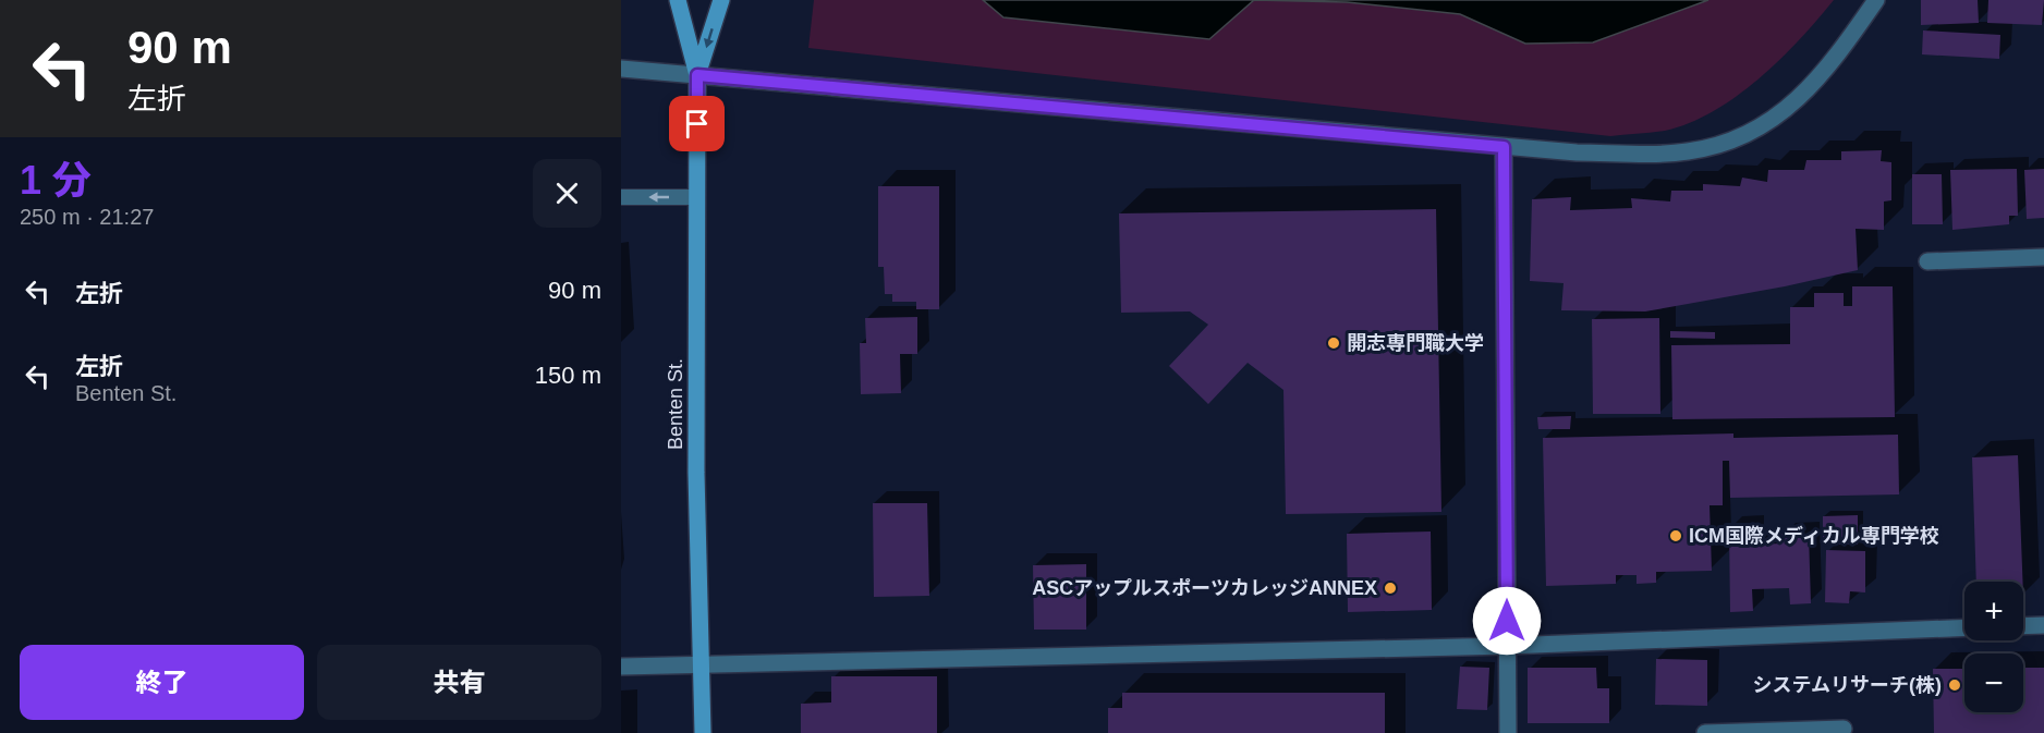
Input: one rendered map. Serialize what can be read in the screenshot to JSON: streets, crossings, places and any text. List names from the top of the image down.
{
  "streets": {
    "street": ["Benten St."]
  },
  "places": [
    "開志専門職大学",
    "ICM国際メディカル専門学校",
    "ASCアップルスポーツカレッジANNEX",
    "システムリサーチ(株)"
  ],
  "page": {
    "turn": ["90 m", "左折"],
    "heading": ["1 分", "250 m · 21:27"],
    "list": [
      {
        "name": "左折",
        "value": "90 m"
      },
      {
        "name": "左折",
        "note": "Benten St.",
        "value": "150 m"
      }
    ],
    "map_buttons": ["+", "−"],
    "buttons": ["終了", "共有"]
  }
}
